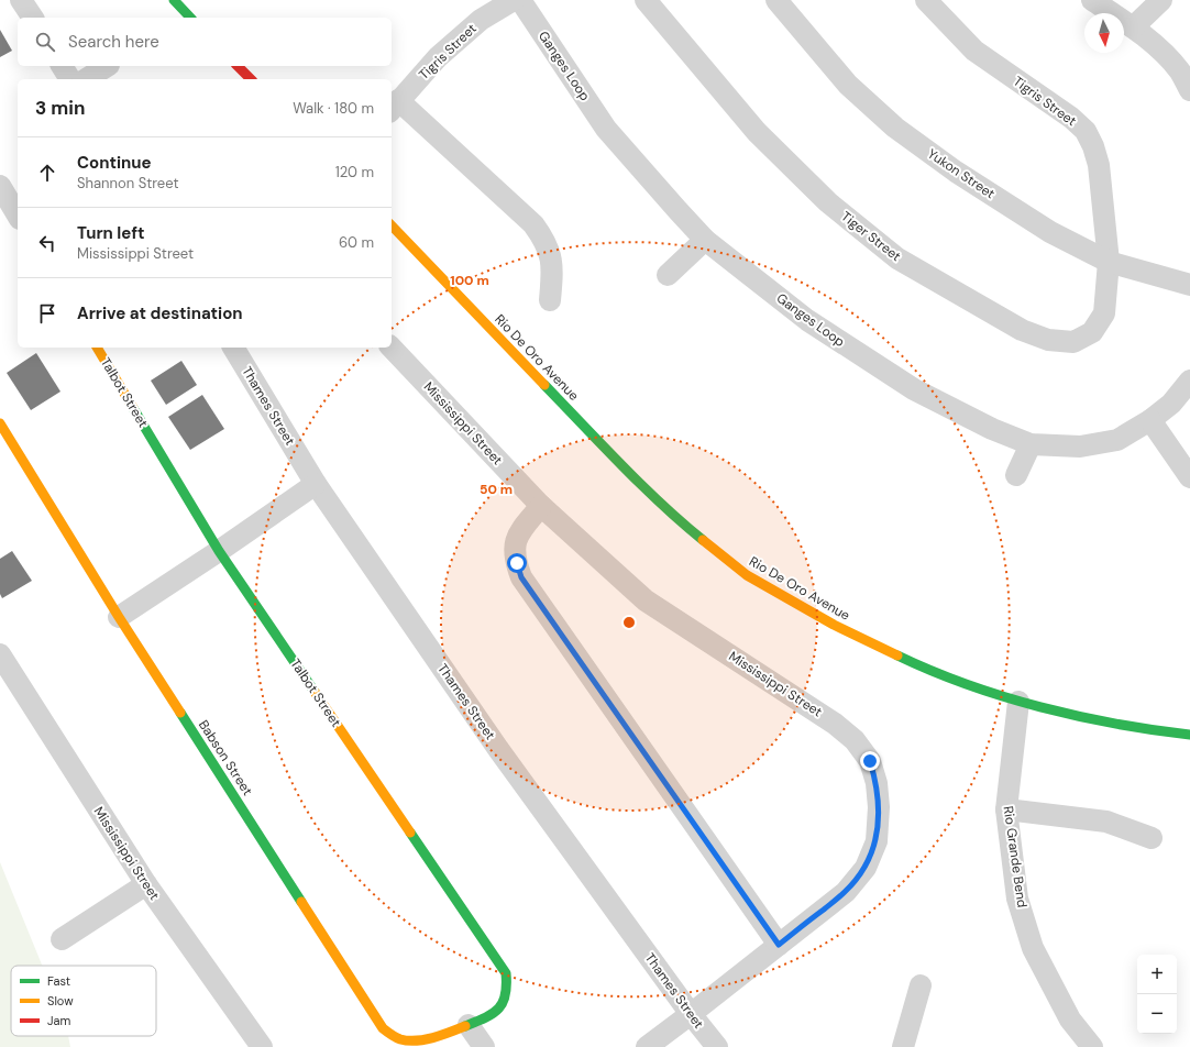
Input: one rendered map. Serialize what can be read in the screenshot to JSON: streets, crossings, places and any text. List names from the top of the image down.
{
  "streets": {
    "street": [
      "Tigris Street",
      "Ganges Loop",
      "Yukon Street",
      "Tiger Street",
      "Rio De Oro Avenue",
      "Talbot Street",
      "Thames Street",
      "Mississippi Street",
      "Babson Street",
      "Rio Grande Bend"
    ]
  },
  "crossings": [
    ["Tigris Street", "Yukon Street"],
    ["Tigris Street", "Tiger Street"],
    ["Yukon Street", "Tiger Street"],
    ["Rio De Oro Avenue", "Rio Grande Bend"],
    ["Talbot Street", "Babson Street"],
    ["Thames Street", "Mississippi Street"]
  ],
  "legend": ["Fast", "Slow", "Jam"],
  "north": "bottom",
  "page": {
    "search": "Search here",
    "heading": ["3 min", "Walk · 180 m"],
    "list": [
      ["Continue", "Shannon Street", "120 m"],
      ["Turn left", "Mississippi Street", "60 m"],
      "Arrive at destination"
    ],
    "map_buttons": ["+", "−"]
  },
  "rings": ["100 m", "50 m"]
}
